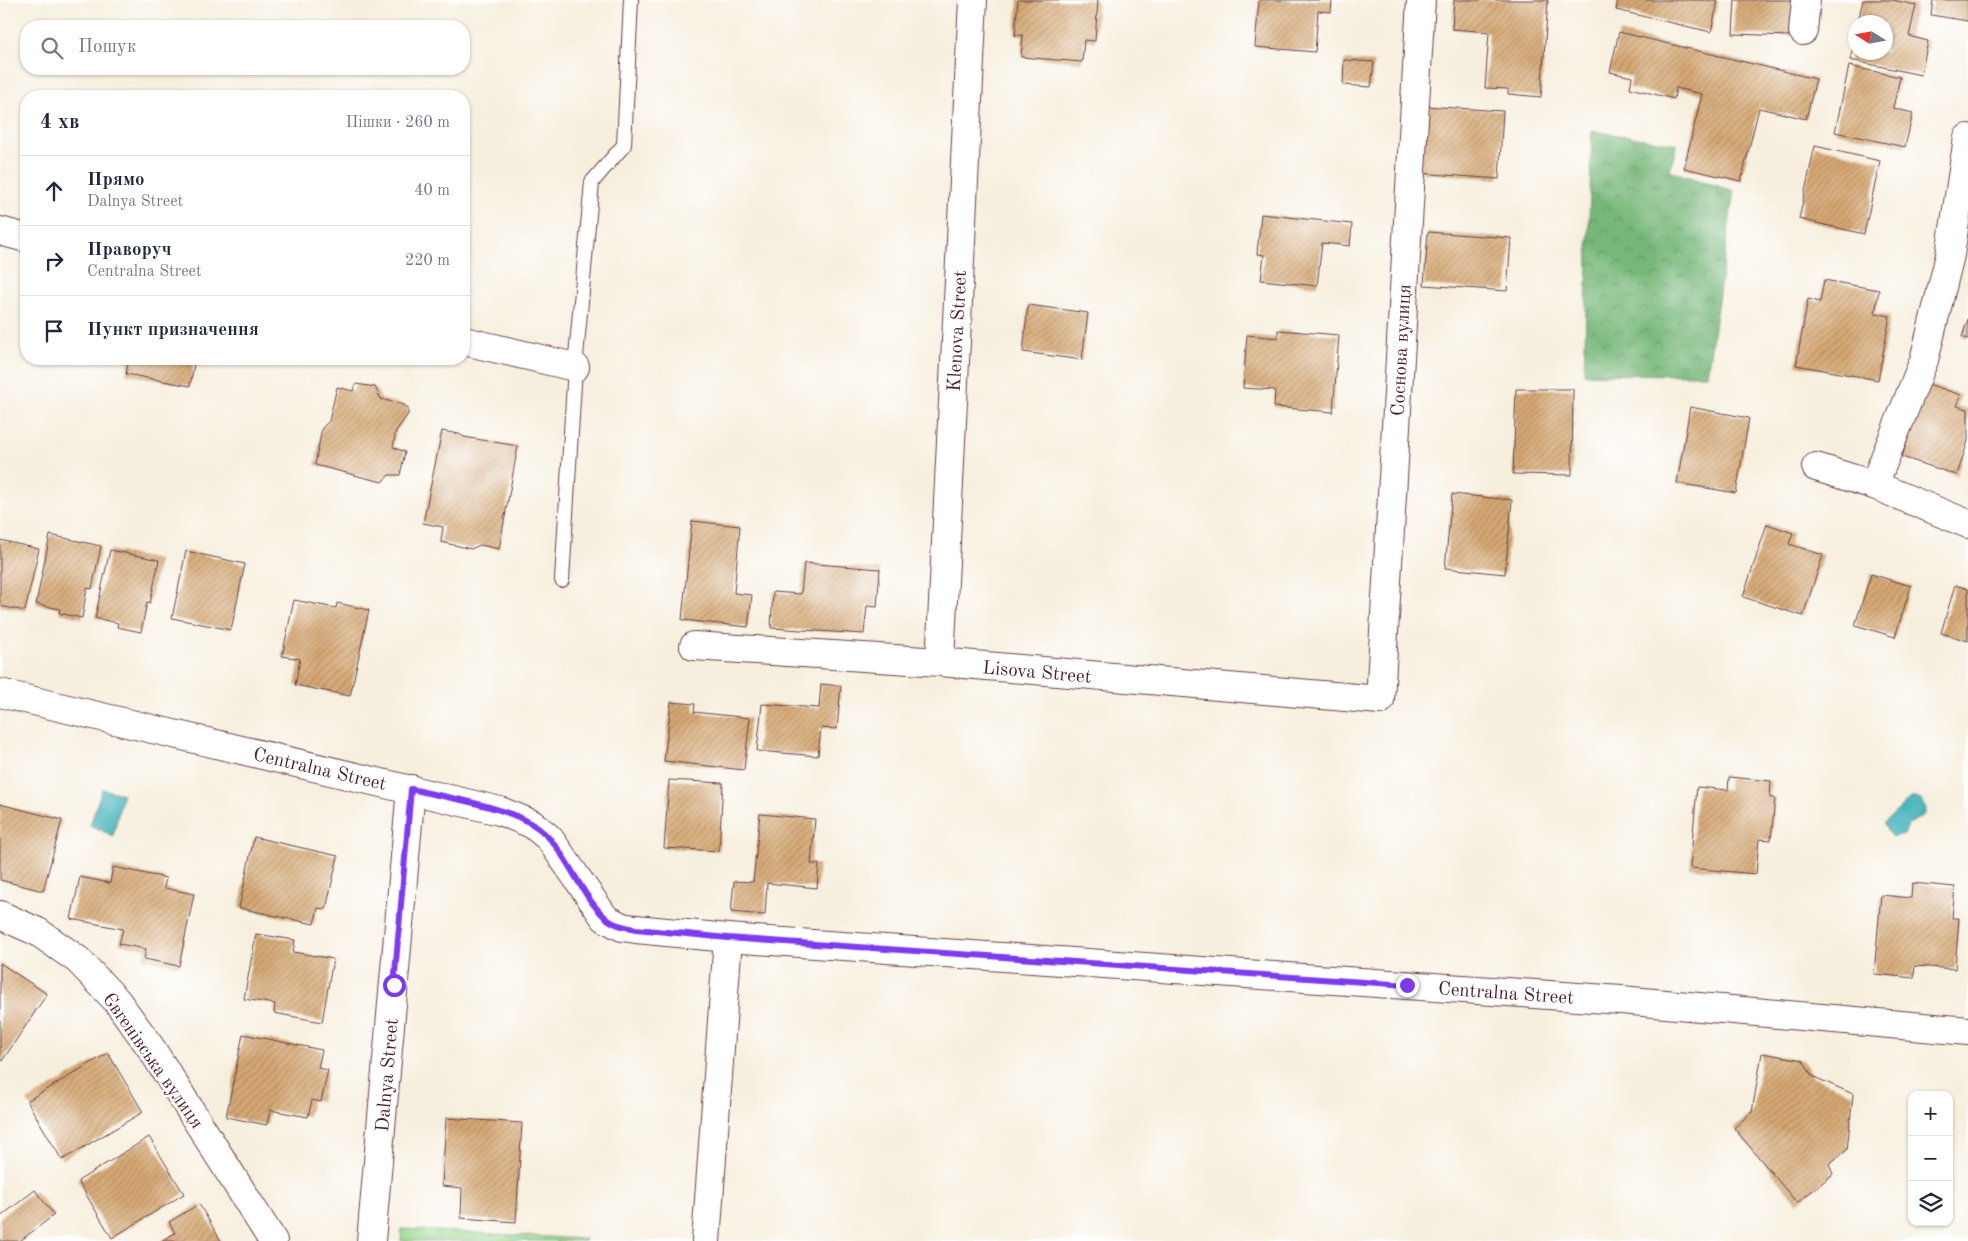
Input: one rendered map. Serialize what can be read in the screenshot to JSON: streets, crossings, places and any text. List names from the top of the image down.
{
  "streets": {
    "street": [
      "Klenova Street",
      "Соснова вулиця",
      "Lisova Street",
      "Centralna Street",
      "Євгенівська вулиця",
      "Dalnya Street"
    ]
  },
  "crossings": [
    ["Klenova Street", "Lisova Street"],
    ["Соснова вулиця", "Lisova Street"],
    ["Centralna Street", "Dalnya Street"]
  ],
  "north": "left",
  "page": {
    "search": "Пошук",
    "heading": ["4 хв", "Пішки · 260 m"],
    "list": [
      ["Прямо", "Dalnya Street", "40 m"],
      ["Праворуч", "Centralna Street", "220 m"],
      "Пункт призначення"
    ],
    "map_buttons": ["+", "−"]
  }
}
